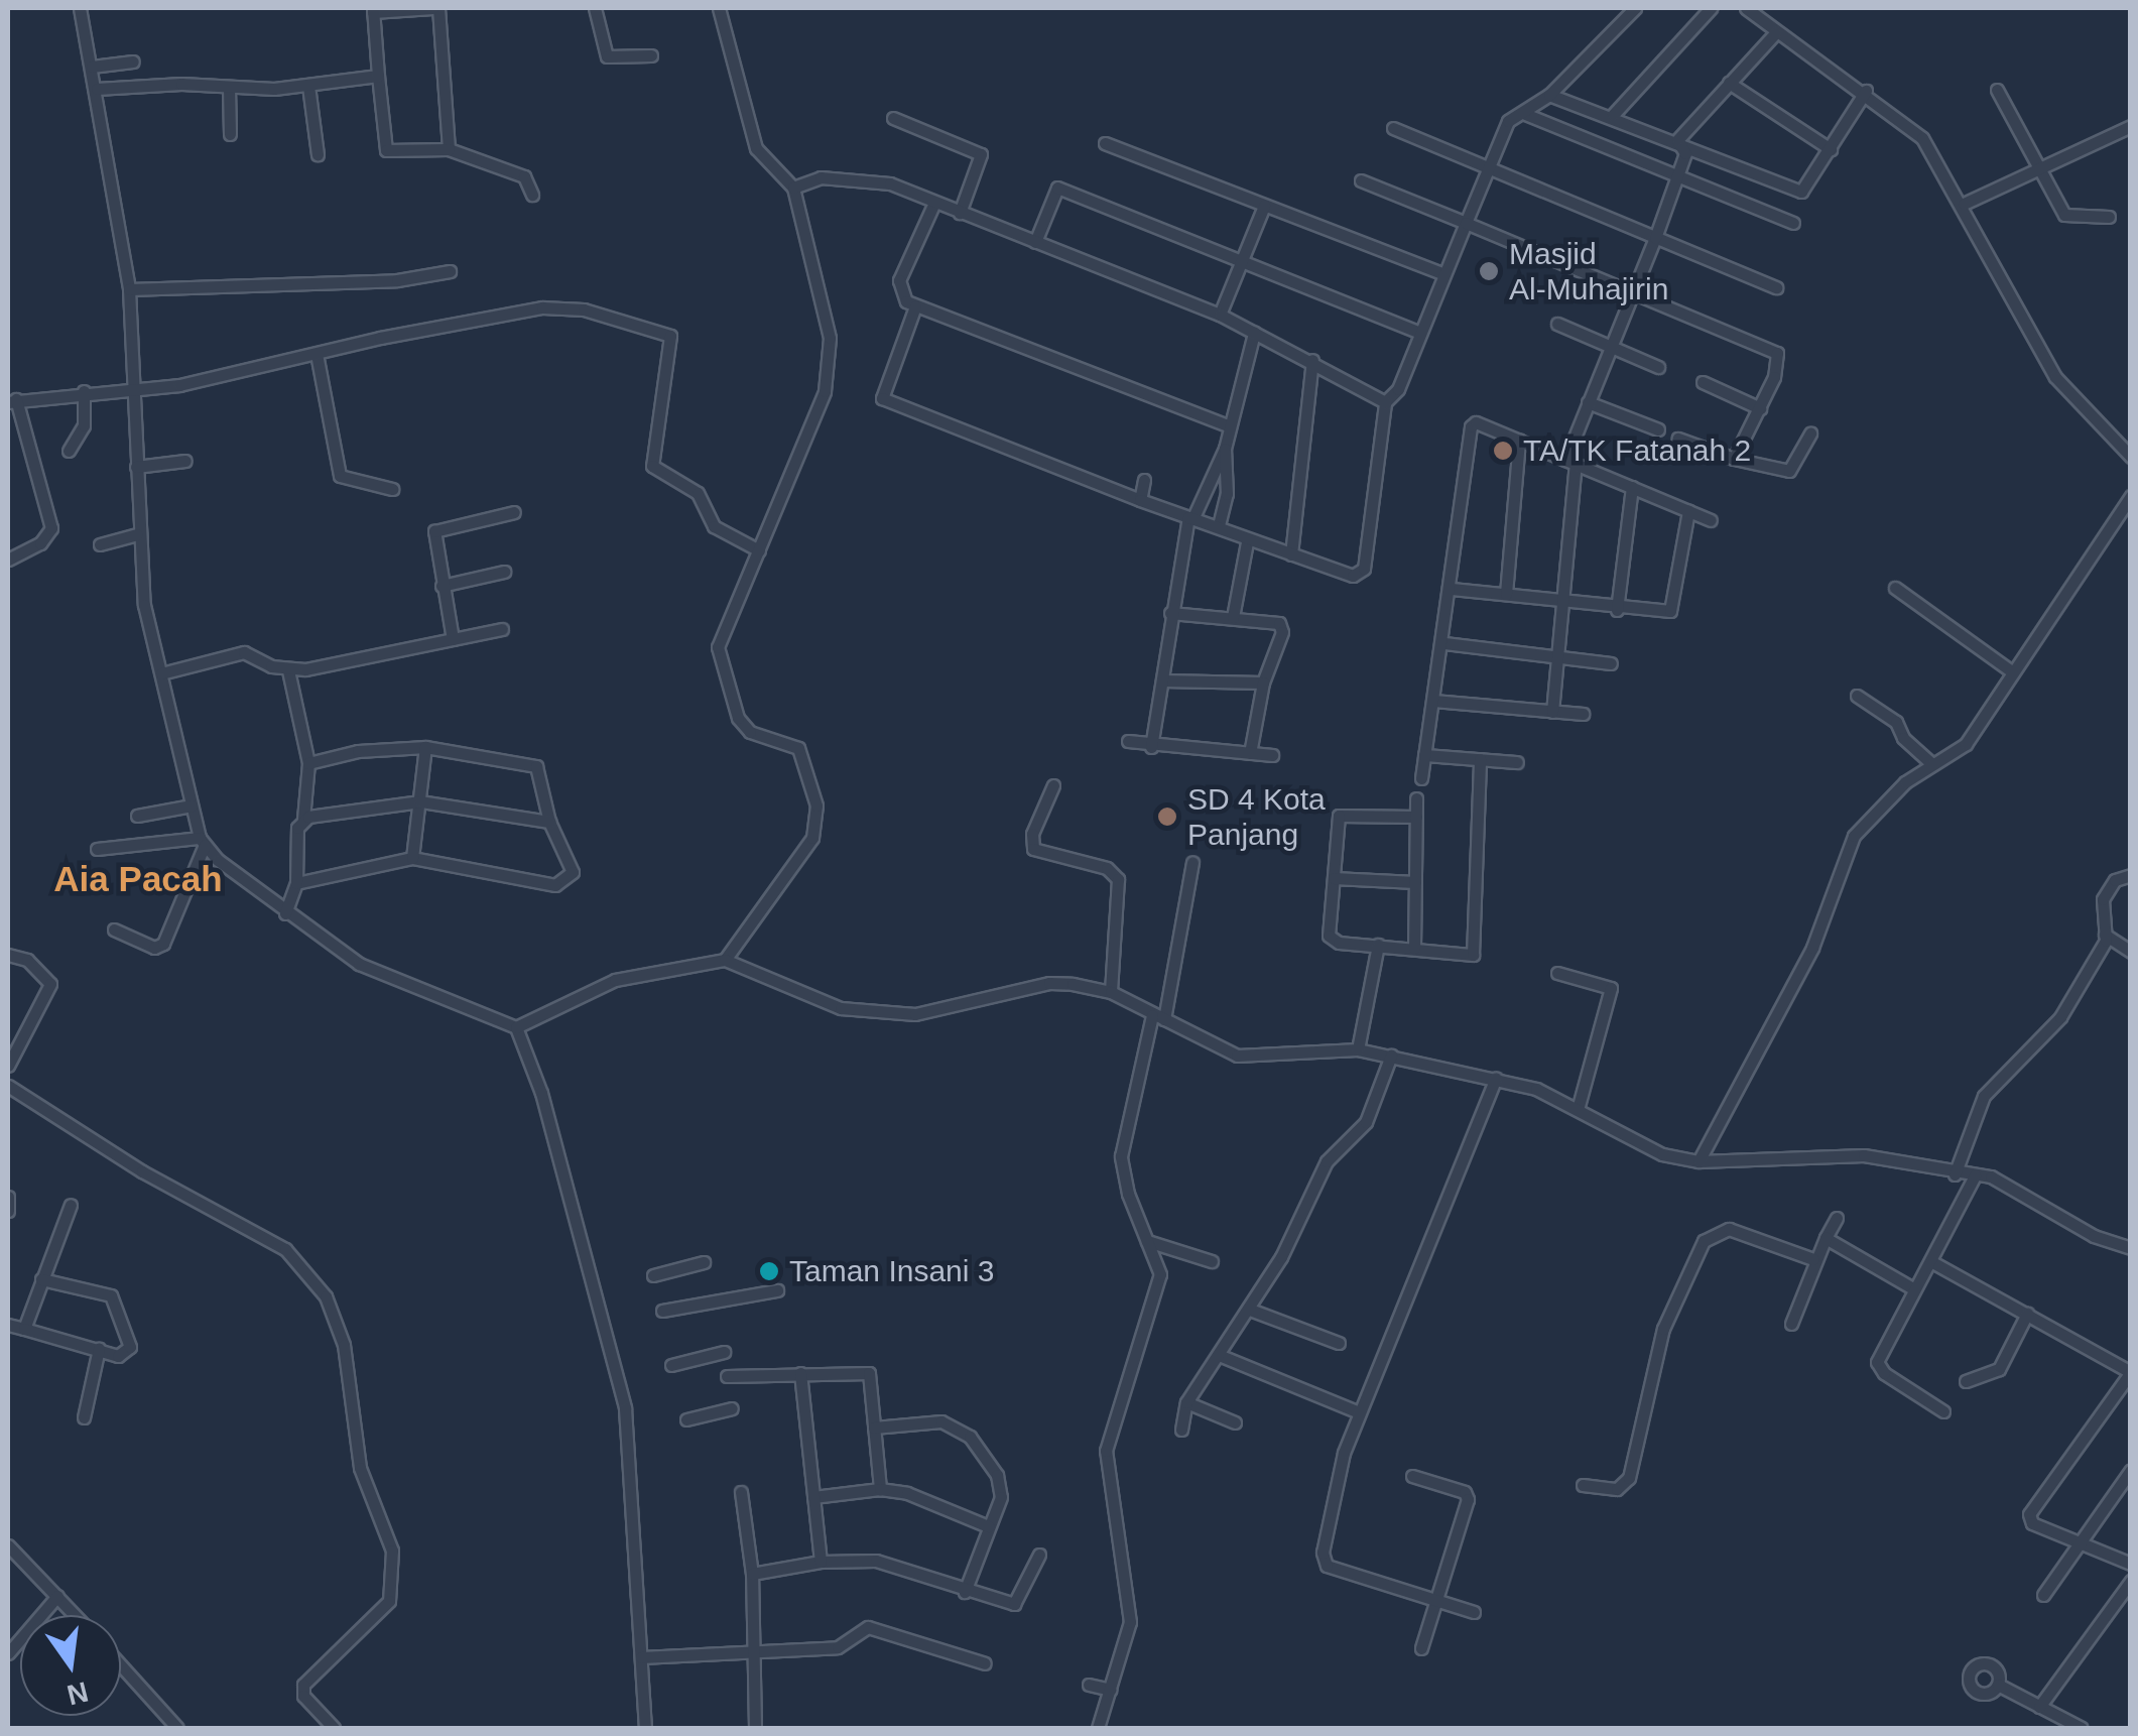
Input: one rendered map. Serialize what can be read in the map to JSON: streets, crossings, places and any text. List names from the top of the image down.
{
  "districts": ["Aia Pacah"],
  "places": [
    "Masjid Al-Muhajirin",
    "TA/TK Fatanah 2",
    "SD 4 Kota Panjang",
    "Taman Insani 3"
  ],
  "north": "bottom"
}
